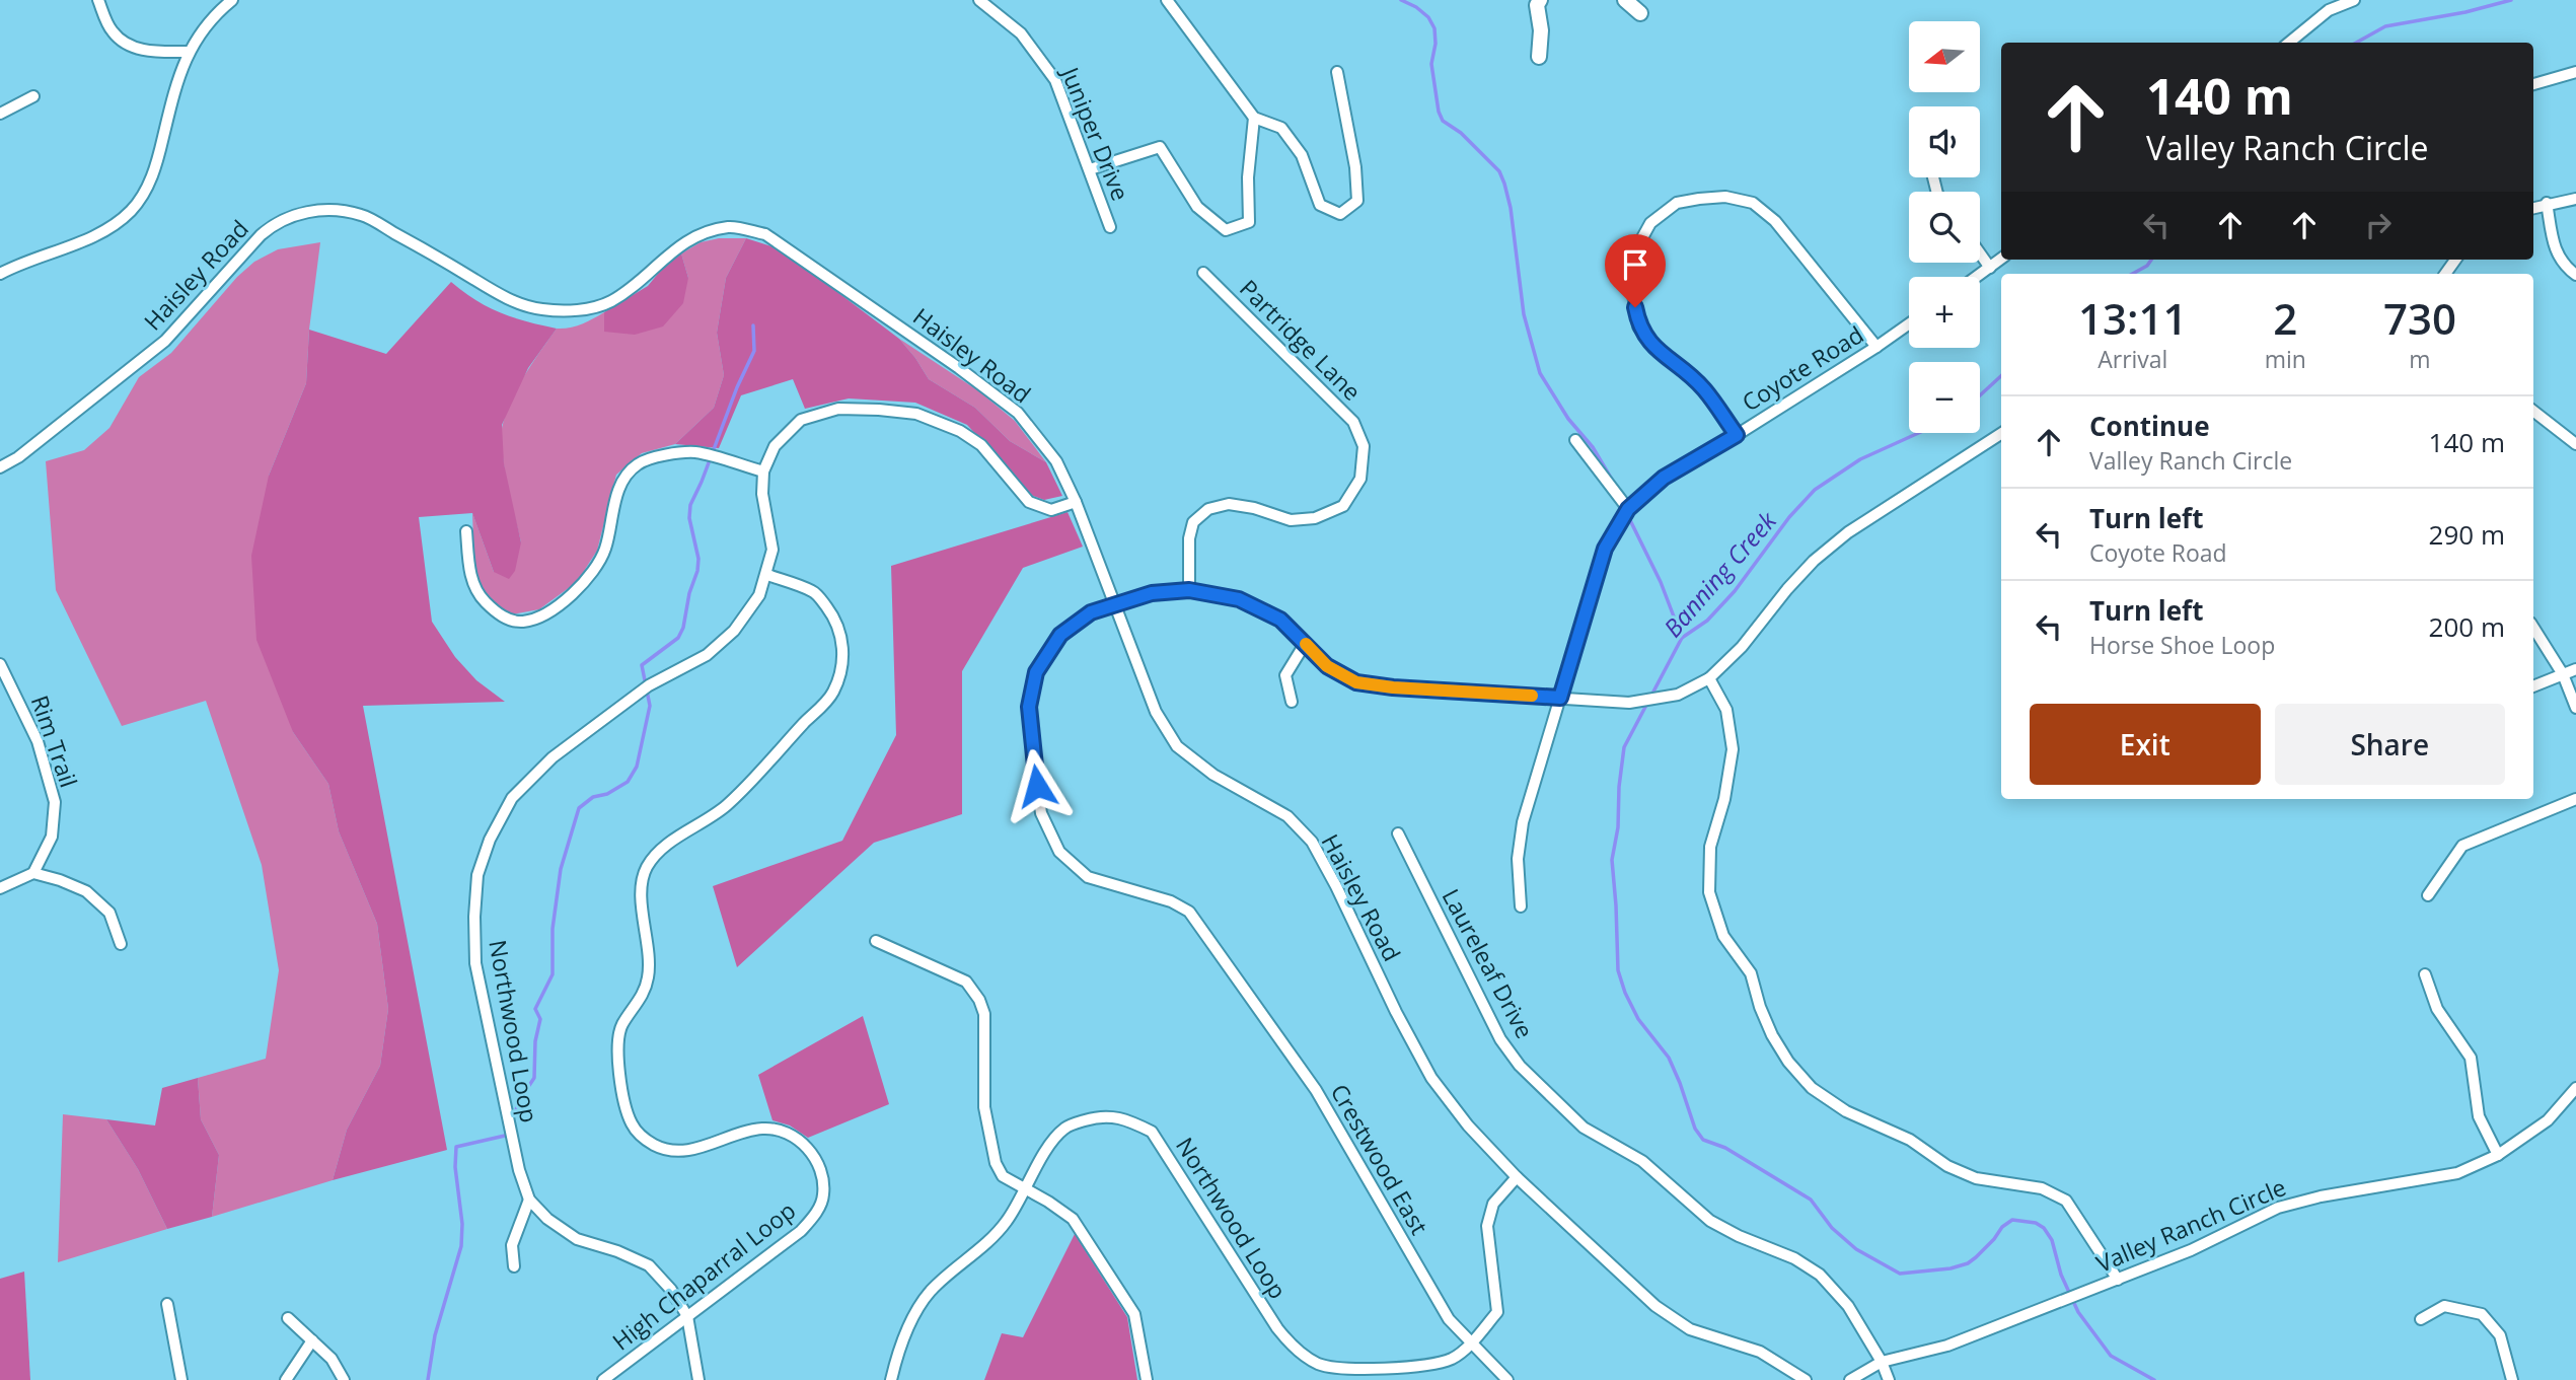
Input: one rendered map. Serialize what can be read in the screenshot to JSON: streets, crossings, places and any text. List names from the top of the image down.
{
  "streets": {
    "street": [
      "Juniper Drive",
      "Haisley Road",
      "Partridge Lane",
      "Coyote Road",
      "Rim Trail",
      "Laureleaf Drive",
      "Northwood Loop",
      "Crestwood East",
      "Valley Ranch Circle",
      "High Chaparral Loop"
    ]
  },
  "crossings": [
    ["Haisley Road", "Northwood Loop"],
    ["Haisley Road", "Crestwood East"],
    ["Laureleaf Drive", "Valley Ranch Circle"],
    ["Northwood Loop", "Crestwood East"],
    ["Northwood Loop", "High Chaparral Loop"]
  ],
  "water": ["Banning Creek"],
  "north": "left",
  "page": {
    "map_buttons": ["+", "−"],
    "turn": ["140 m", "Valley Ranch Circle"],
    "eta": [
      "13:11",
      "Arrival",
      "2",
      "min",
      "730",
      "m"
    ],
    "list": [
      {
        "name": "Continue",
        "note": "Valley Ranch Circle",
        "value": "140 m"
      },
      {
        "name": "Turn left",
        "note": "Coyote Road",
        "value": "290 m"
      },
      {
        "name": "Turn left",
        "note": "Horse Shoe Loop",
        "value": "200 m"
      }
    ],
    "buttons": ["Exit", "Share"]
  }
}
